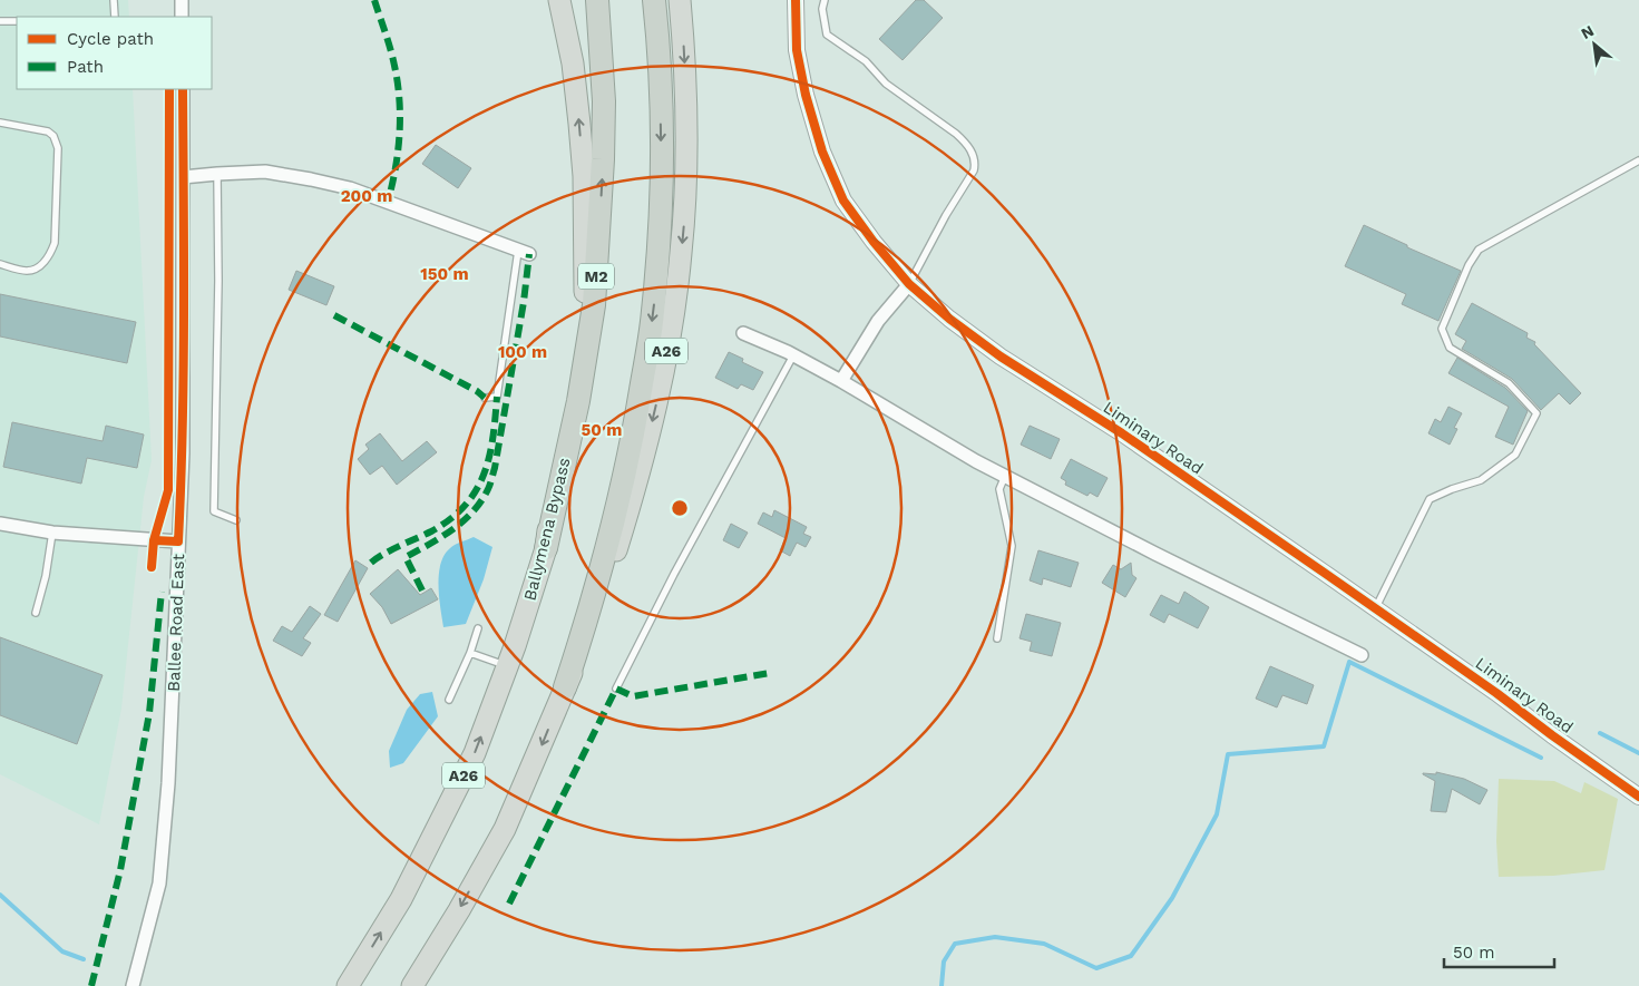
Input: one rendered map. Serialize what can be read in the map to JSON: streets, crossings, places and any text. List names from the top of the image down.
{
  "streets": {
    "highway": ["M2", "A26", "Ballymena Bypass"],
    "street": ["Liminary Road", "Ballee Road East"]
  },
  "crossings": [
    ["A26", "Ballymena Bypass"]
  ],
  "legend": ["Cycle path", "Path"],
  "scale_bar": "50 m",
  "north": "top left",
  "rings": [
    "200 m",
    "150 m",
    "100 m",
    "50 m"
  ]
}
